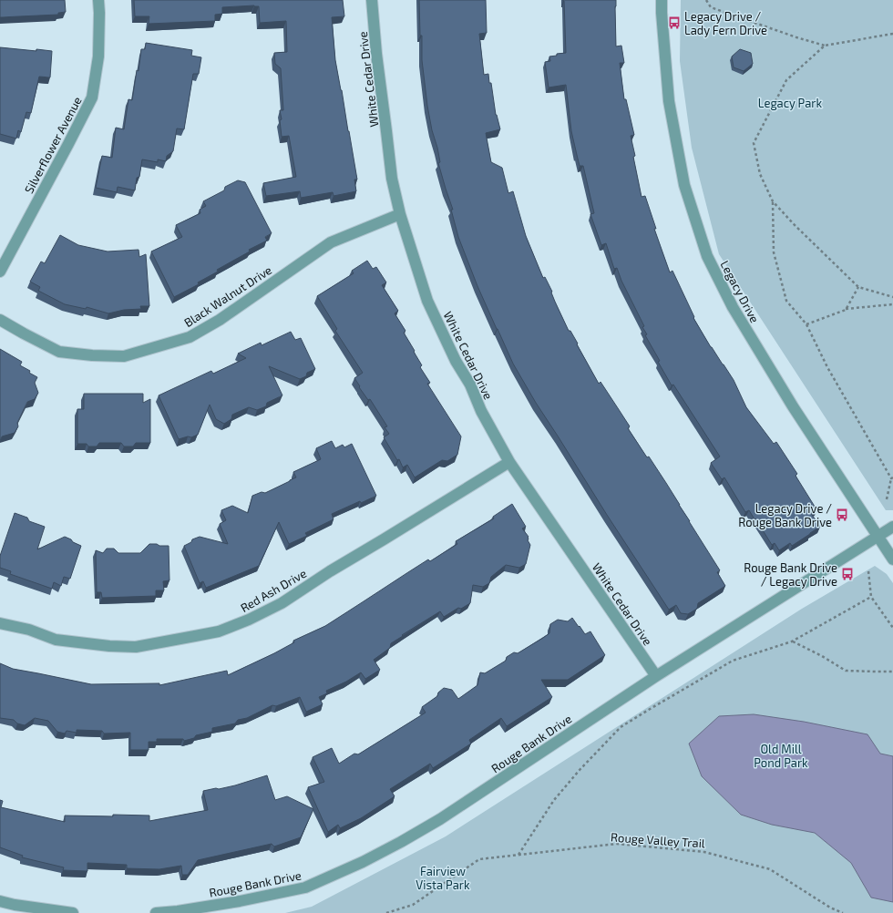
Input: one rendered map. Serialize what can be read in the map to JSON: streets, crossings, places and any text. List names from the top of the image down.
{
  "streets": {
    "street": [
      "White Cedar Drive",
      "Silverflower Avenue",
      "Legacy Drive",
      "Black Walnut Drive",
      "Red Ash Drive",
      "Rouge Bank Drive"
    ],
    "path": ["Rouge Valley Trail"]
  },
  "crossings": [
    ["White Cedar Drive", "Black Walnut Drive"],
    ["White Cedar Drive", "Red Ash Drive"],
    ["White Cedar Drive", "Rouge Bank Drive"],
    ["Legacy Drive", "Rouge Bank Drive"]
  ],
  "parks": ["Legacy Park", "Old Mill Pond Park", "Fairview Vista Park"],
  "places": {
    "bus stop": ["Legacy Drive / Lady Fern Drive", "Legacy Drive / Rouge Bank Drive", "Rouge Bank Drive / Legacy Drive"]
  }
}
